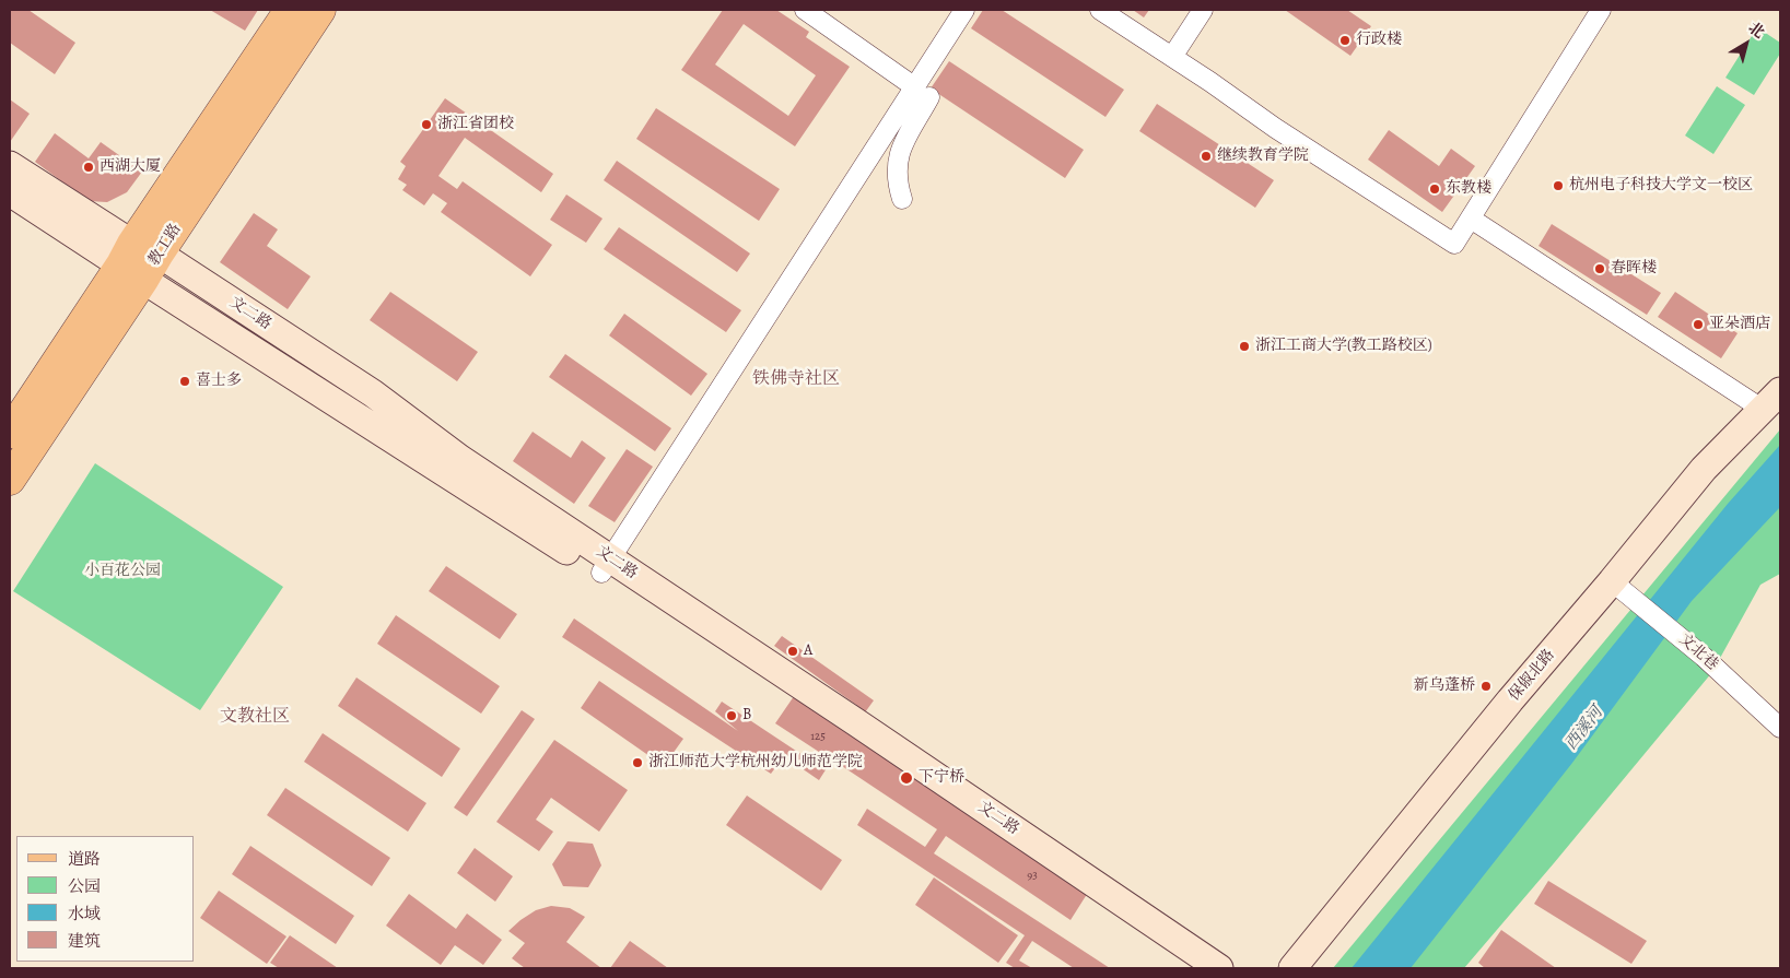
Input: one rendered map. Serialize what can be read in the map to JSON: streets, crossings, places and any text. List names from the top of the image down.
{
  "streets": {
    "main road": ["教工路", "文二路", "保俶北路"],
    "street": ["文北巷"]
  },
  "crossings": [
    ["教工路", "文二路"],
    ["文北巷", "保俶北路"]
  ],
  "districts": ["铁佛寺社区", "文教社区"],
  "water": ["西溪河"],
  "parks": ["小百花公园"],
  "places": [
    "行政楼",
    "浙江省团校",
    "继续教育学院",
    "西湖大厦",
    "杭州电子科技大学文一校区",
    "东教楼",
    "春晖楼",
    "亚朵酒店",
    "浙江工商大学(教工路校区)",
    "喜士多",
    "A",
    "新乌蓬桥",
    "B",
    "浙江师范大学杭州幼儿师范学院",
    "下宁桥"
  ],
  "house_numbers": ["125", "93"],
  "legend": [
    "道路",
    "公园",
    "水域",
    "建筑"
  ],
  "north": "top right"
}
